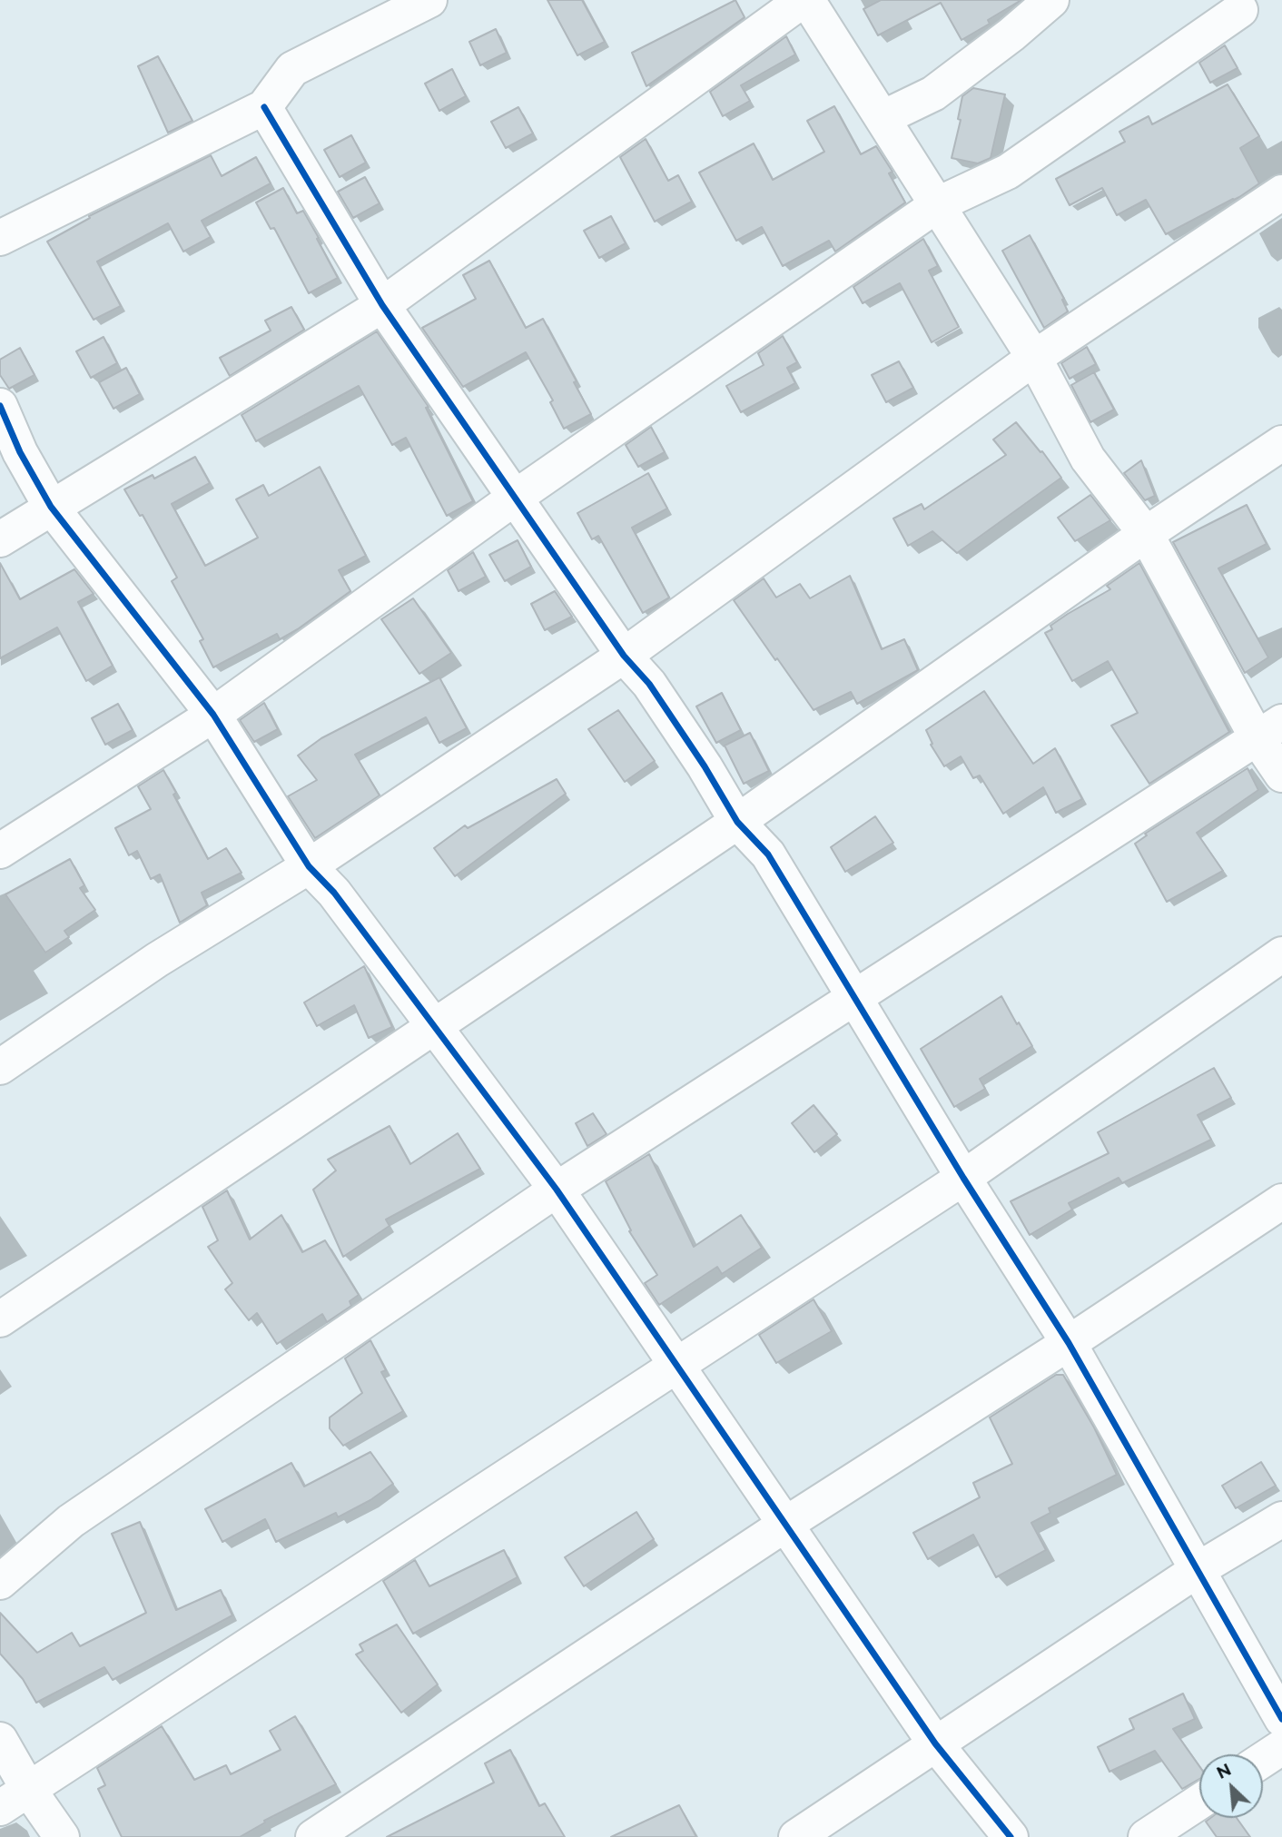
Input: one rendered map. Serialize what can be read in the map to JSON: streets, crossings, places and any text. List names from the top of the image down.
{
  "north": "top left"
}
